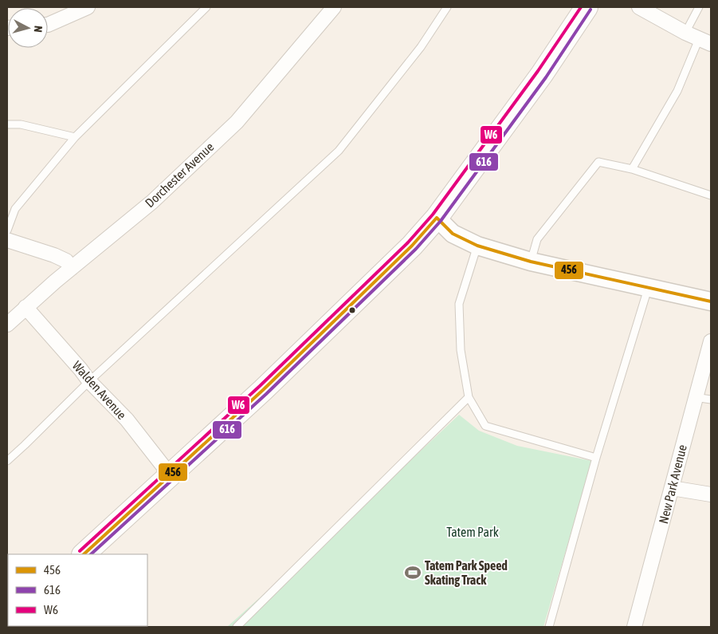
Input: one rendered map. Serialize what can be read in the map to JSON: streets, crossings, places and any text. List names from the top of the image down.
{
  "streets": {
    "street": ["Dorchester Avenue", "Walden Avenue", "New Park Avenue"]
  },
  "crossings": [
    ["Dorchester Avenue", "Walden Avenue"]
  ],
  "parks": ["Tatem Park"],
  "places": {
    "sports": ["Tatem Park Speed Skating Track"]
  },
  "lines": ["transit line W6", "transit line 616", "transit line 456"],
  "legend": ["456", "616", "W6"],
  "north": "right"
}
